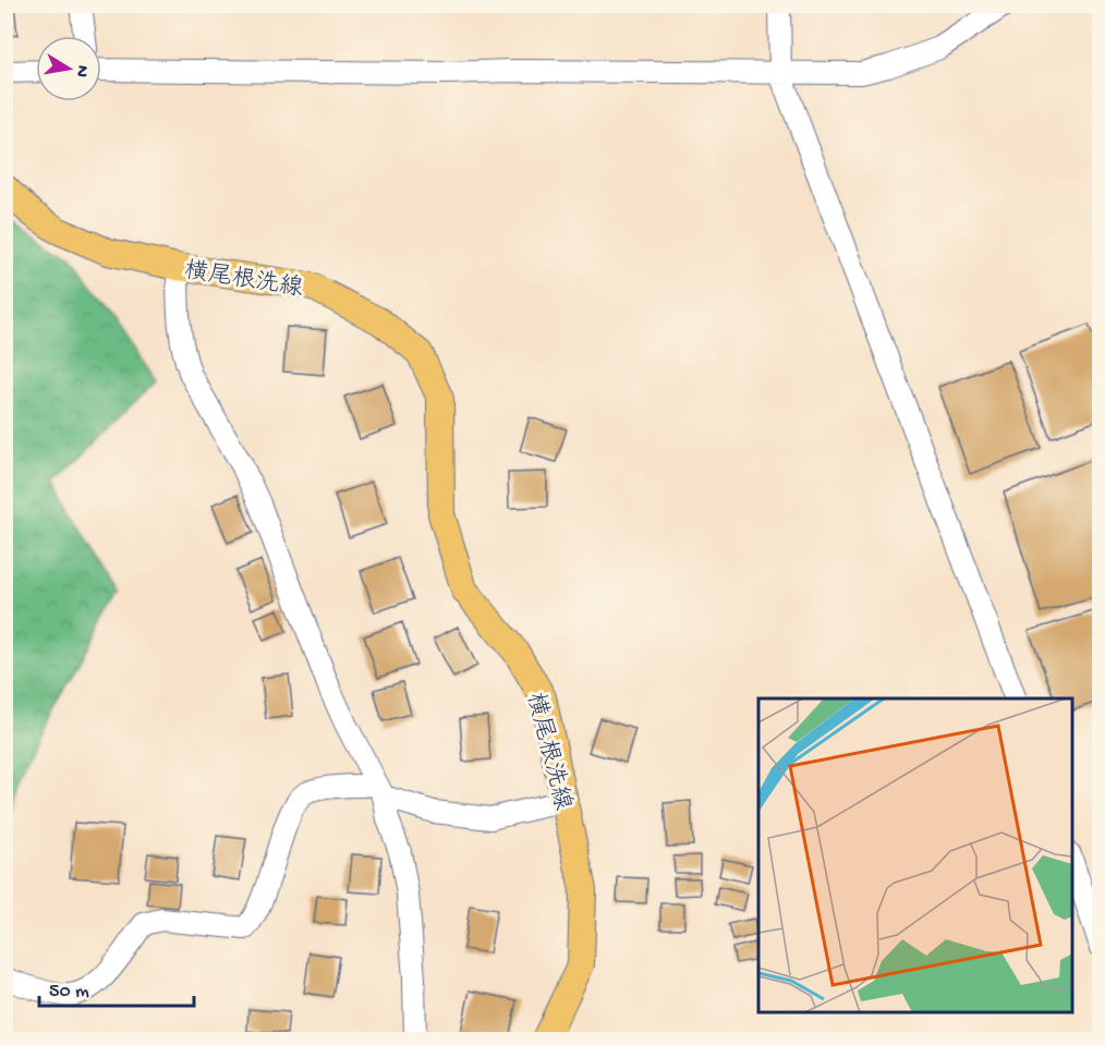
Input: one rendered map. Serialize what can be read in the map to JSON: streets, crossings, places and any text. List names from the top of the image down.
{
  "streets": {
    "main road": ["横尾根洗線"]
  },
  "scale_bar": "50 m",
  "north": "right"
}
